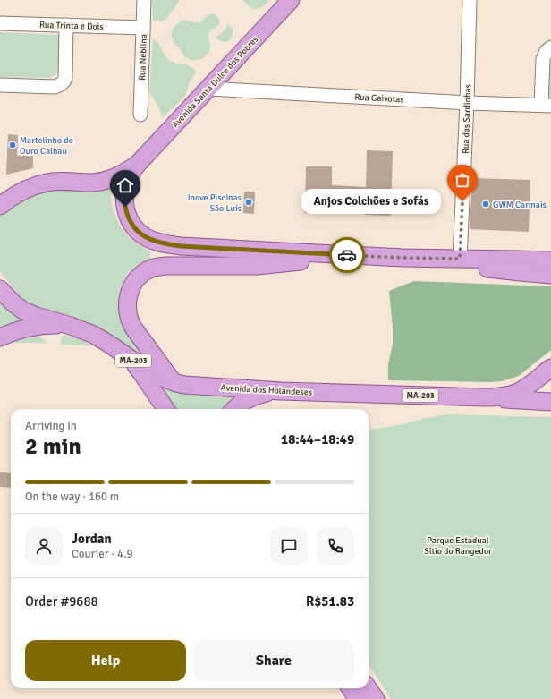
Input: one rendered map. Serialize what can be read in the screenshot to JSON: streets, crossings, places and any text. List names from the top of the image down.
{
  "streets": {
    "main road": ["Avenida Santa Dulce dos Pobres", "MA-203", "Avenida dos Holandeses"],
    "street": [
      "Rua Trinta e Dois",
      "Rua Neblina",
      "Rua Gaivotas",
      "Rua das Sardinhas"
    ]
  },
  "crossings": [
    ["Rua Trinta e Dois", "Rua Neblina"],
    ["Avenida Santa Dulce dos Pobres", "Rua Gaivotas"],
    ["Rua Gaivotas", "Rua das Sardinhas"]
  ],
  "parks": ["Parque Estadual Sítio do Rangedor"],
  "places": [
    "Martelinho de Ouro Calhau",
    "Anjos Colchões e Sofás",
    "Inove Piscinas São Luís",
    "GWM Carmais"
  ],
  "page": {
    "bubble": "Anjos Colchões e Sofás",
    "heading": ["2 min", "Arriving in", "18:44–18:49"],
    "panel": [
      "Jordan",
      "Courier · 4.9",
      "Order #9688",
      "R$51.83"
    ],
    "bar": "On the way · 160 m",
    "buttons": ["Help", "Share"]
  }
}
